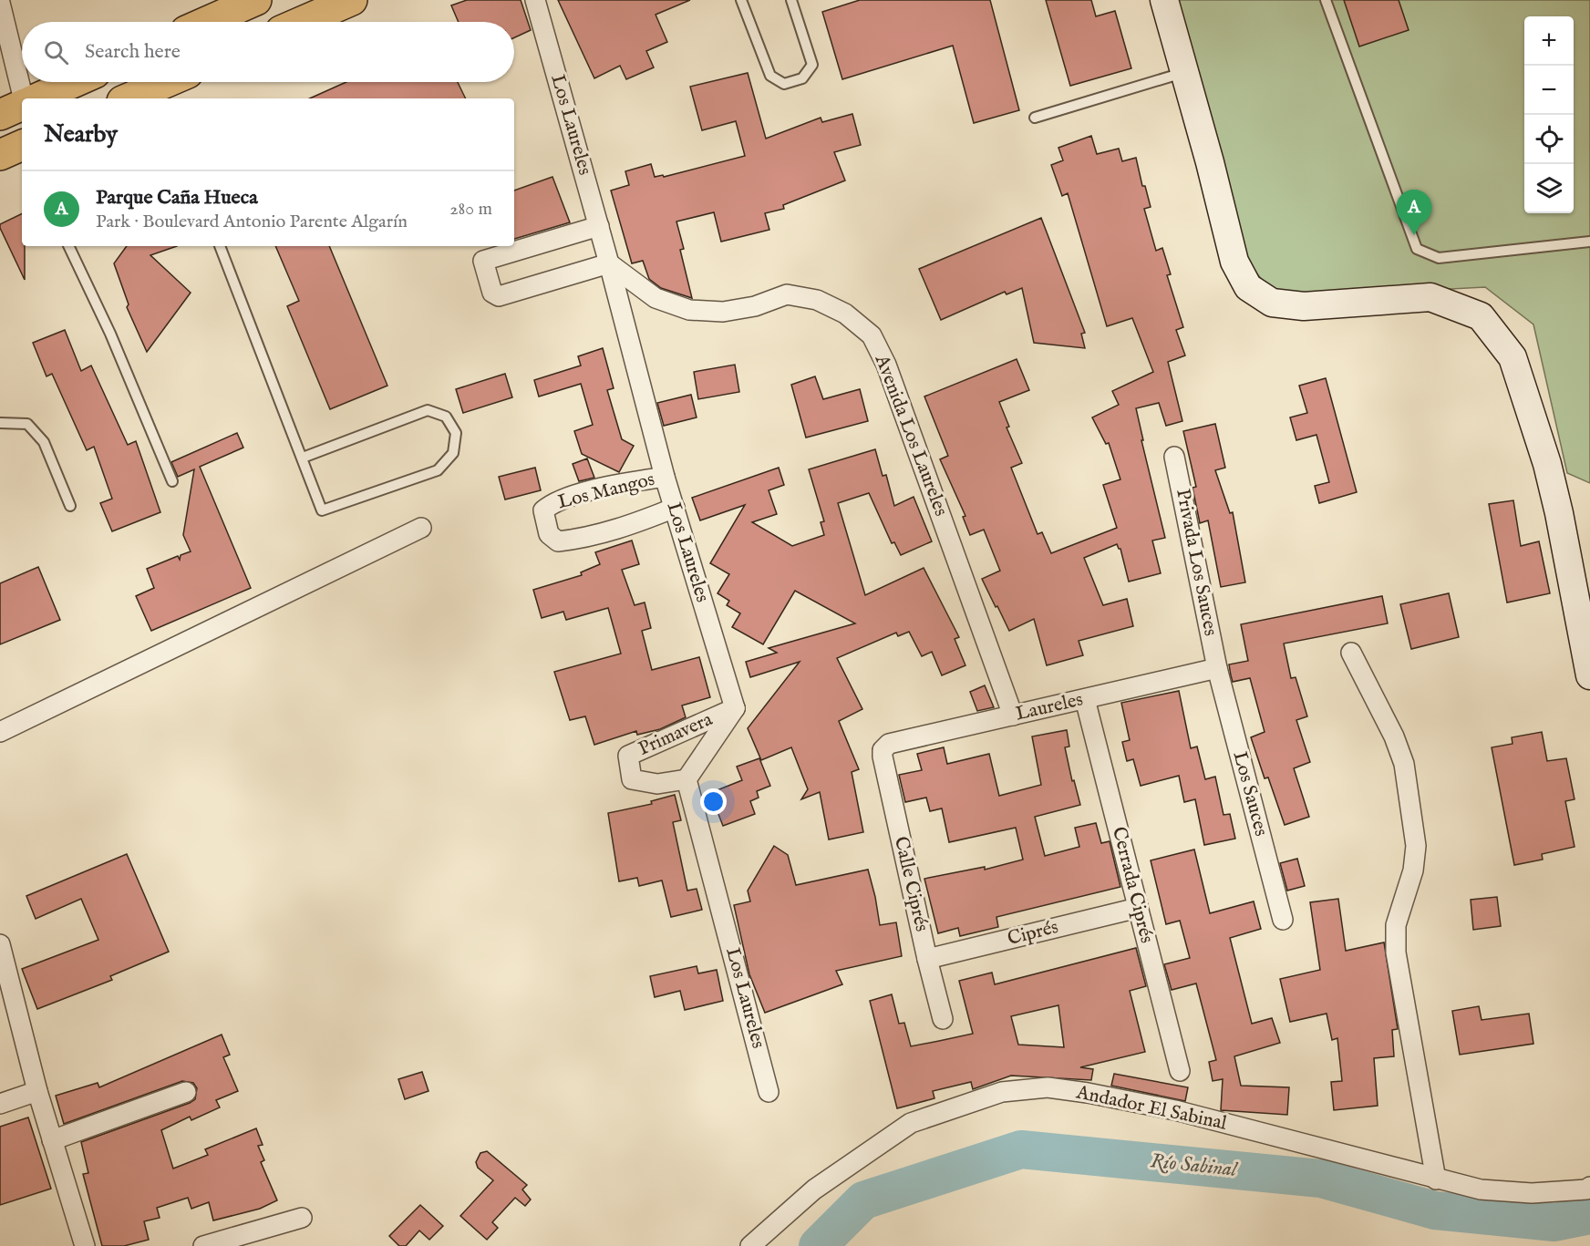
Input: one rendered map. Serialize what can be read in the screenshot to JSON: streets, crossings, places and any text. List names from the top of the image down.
{
  "streets": {
    "street": [
      "Los Laureles",
      "Avenida Los Laureles",
      "Los Mangos",
      "Privada Los Sauces",
      "Laureles",
      "Primavera",
      "Los Sauces",
      "Calle Ciprés",
      "Cerrada Ciprés",
      "Ciprés",
      "Andador El Sabinal"
    ]
  },
  "crossings": [
    ["Los Laureles", "Avenida Los Laureles"],
    ["Los Laureles", "Los Mangos"],
    ["Los Laureles", "Primavera"],
    ["Avenida Los Laureles", "Laureles"],
    ["Privada Los Sauces", "Laureles"],
    ["Privada Los Sauces", "Los Sauces"],
    ["Laureles", "Los Sauces"],
    ["Laureles", "Calle Ciprés"],
    ["Laureles", "Cerrada Ciprés"],
    ["Calle Ciprés", "Ciprés"],
    ["Cerrada Ciprés", "Ciprés"]
  ],
  "water": ["Río Sabinal"],
  "page": {
    "map_buttons": ["+", "−"],
    "search": "Search here",
    "heading": "Nearby",
    "list": [
      {
        "mark": "A",
        "name": "Parque Caña Hueca",
        "note": "Park · Boulevard Antonio Parente Algarín",
        "value": "280 m"
      }
    ],
    "pins": "A"
  }
}
